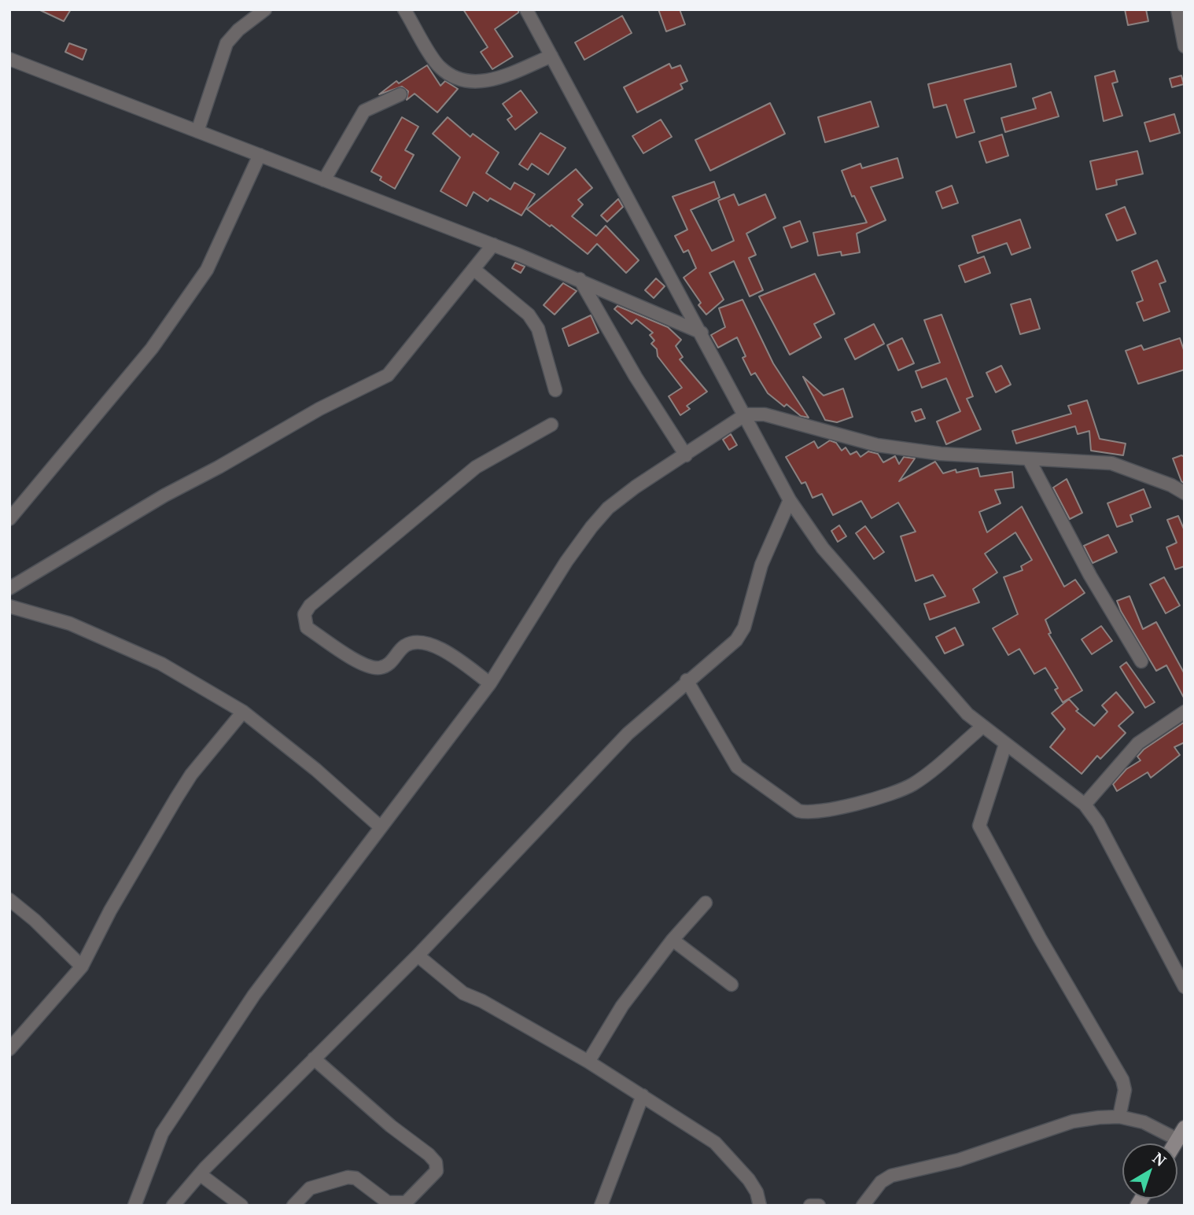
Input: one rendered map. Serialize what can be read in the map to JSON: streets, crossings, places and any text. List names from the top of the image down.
{
  "north": "top right"
}
